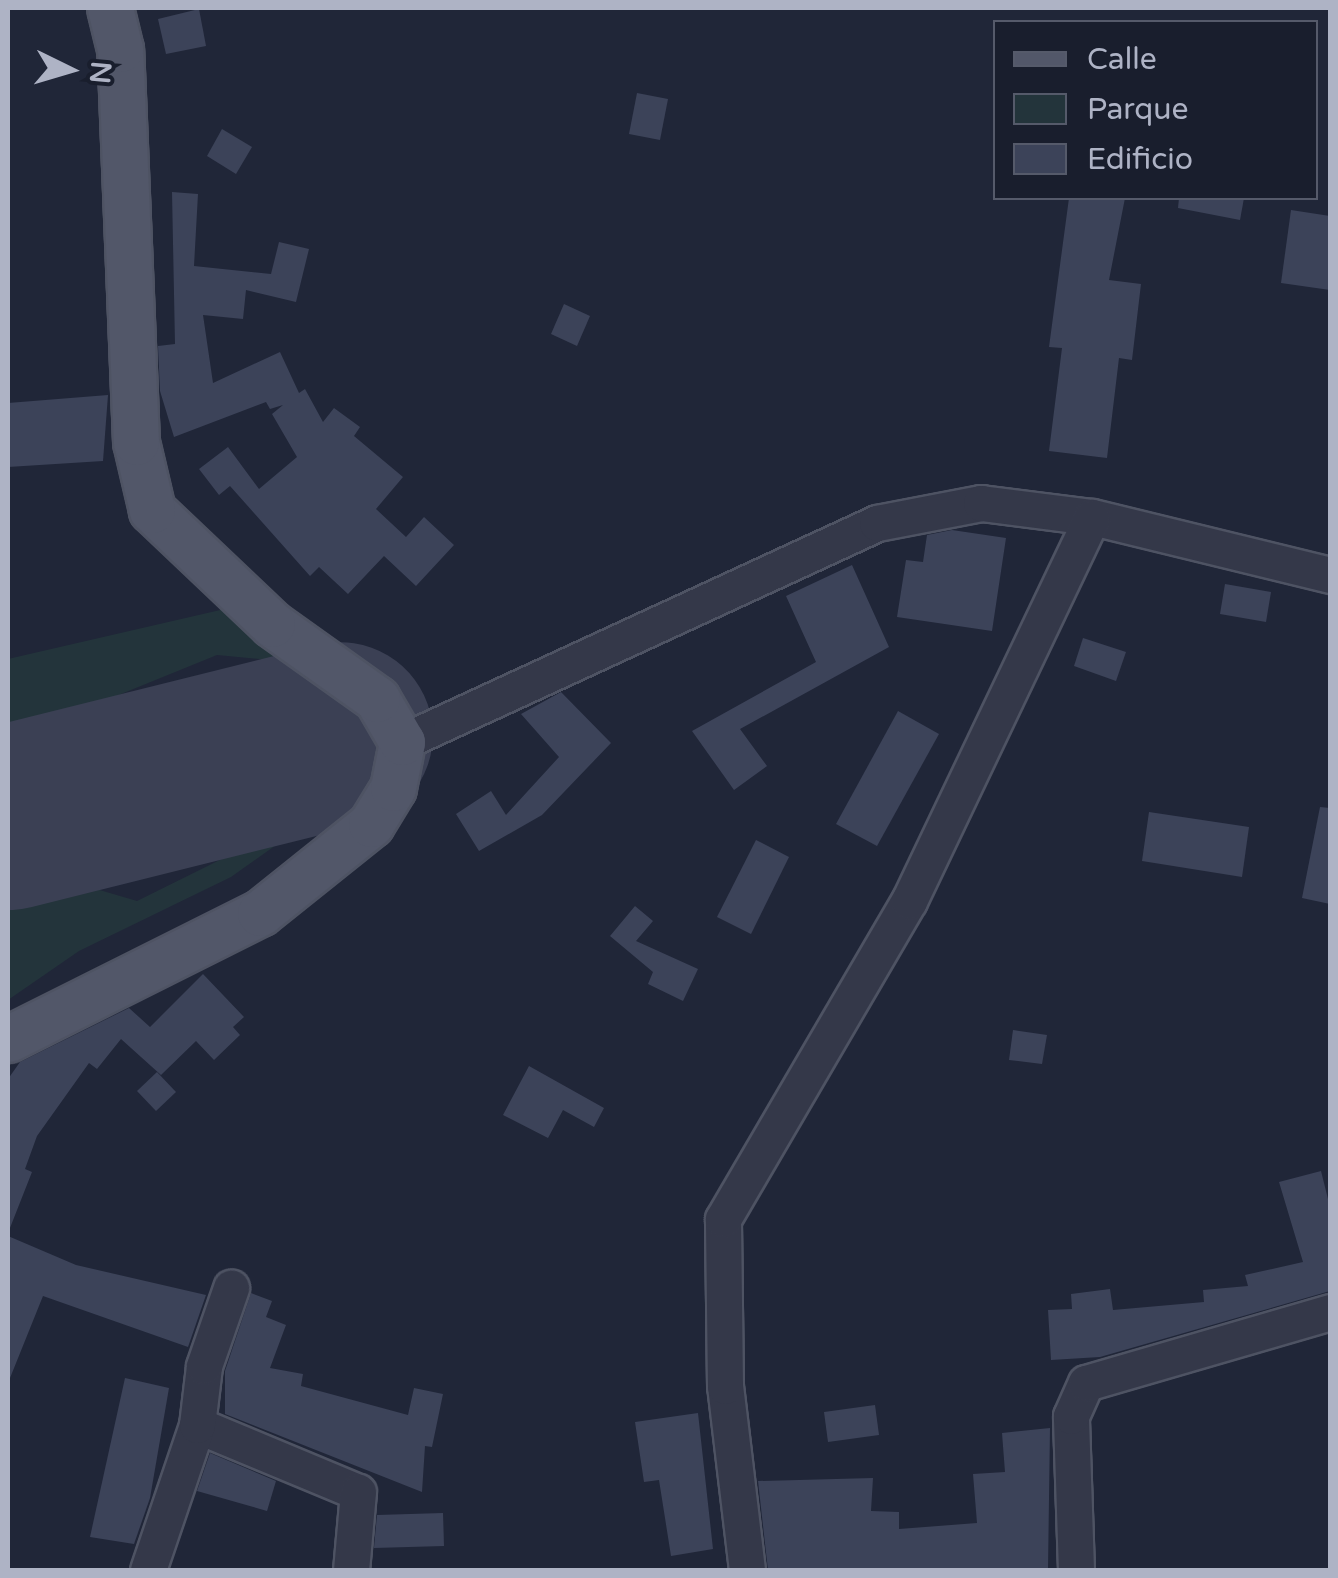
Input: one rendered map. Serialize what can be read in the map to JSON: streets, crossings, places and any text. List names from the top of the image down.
{
  "legend": ["Calle", "Parque", "Edificio"],
  "north": "right"
}
